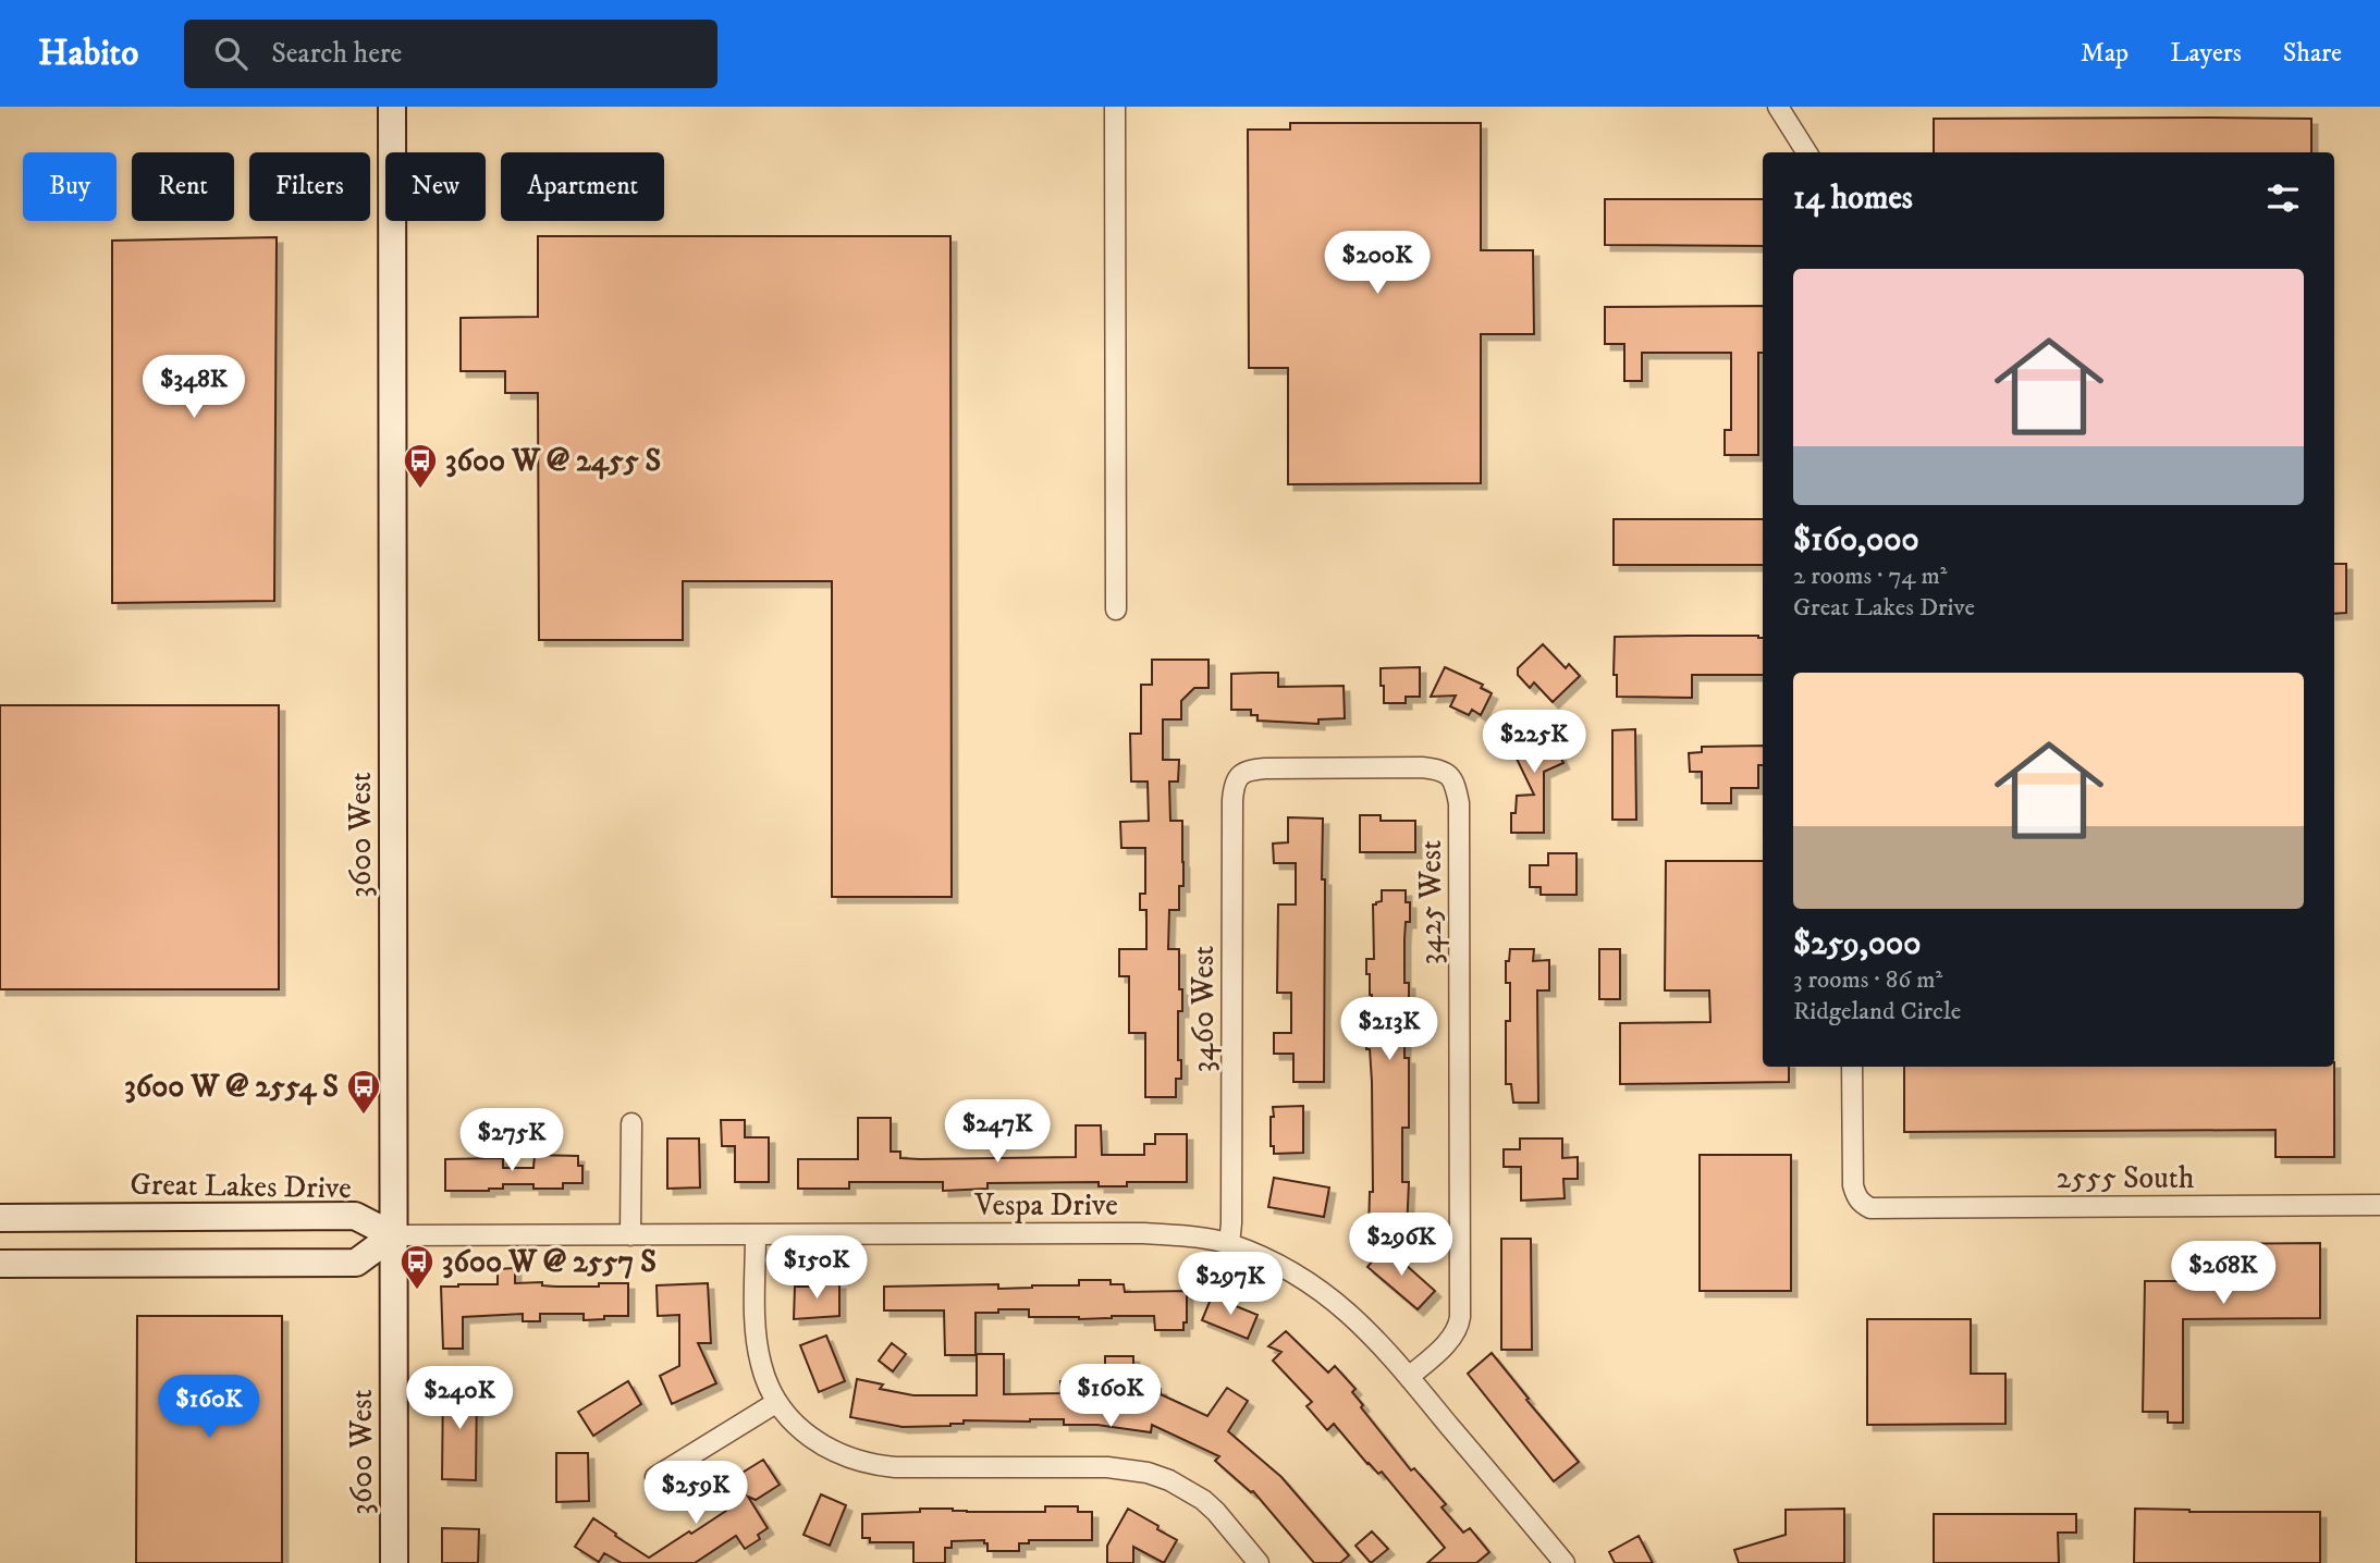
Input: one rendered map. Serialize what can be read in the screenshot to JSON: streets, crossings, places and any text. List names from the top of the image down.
{
  "streets": {
    "street": [
      "3600 West",
      "3425 West",
      "3460 West",
      "2555 South",
      "Great Lakes Drive",
      "Vespa Drive"
    ]
  },
  "crossings": [
    ["3600 West", "Great Lakes Drive"],
    ["3600 West", "Vespa Drive"],
    ["3425 West", "3460 West"],
    ["3425 West", "Vespa Drive"],
    ["3460 West", "Vespa Drive"],
    ["Great Lakes Drive", "Vespa Drive"]
  ],
  "places": {
    "bus stop": ["3600 W @ 2455 S", "3600 W @ 2554 S", "3600 W @ 2557 S"]
  },
  "page": {
    "header": "Habito",
    "search": "Search here",
    "nav": ["Map", "Layers", "Share"],
    "chip": [
      "Buy",
      "Rent",
      "Filters",
      "New",
      "Apartment"
    ],
    "heading": "14 homes",
    "price": [
      "$200K",
      "$348K",
      "$225K",
      "$213K",
      "$247K",
      "$275K",
      "$296K",
      "$150K",
      "$268K",
      "$297K",
      "$160K",
      "$240K",
      "$160K",
      "$259K"
    ],
    "list": [
      {
        "name": "$160,000",
        "note": "2 rooms · 74 m² · Great Lakes Drive"
      },
      {
        "name": "$259,000",
        "note": "3 rooms · 86 m² · Ridgeland Circle"
      }
    ]
  }
}
